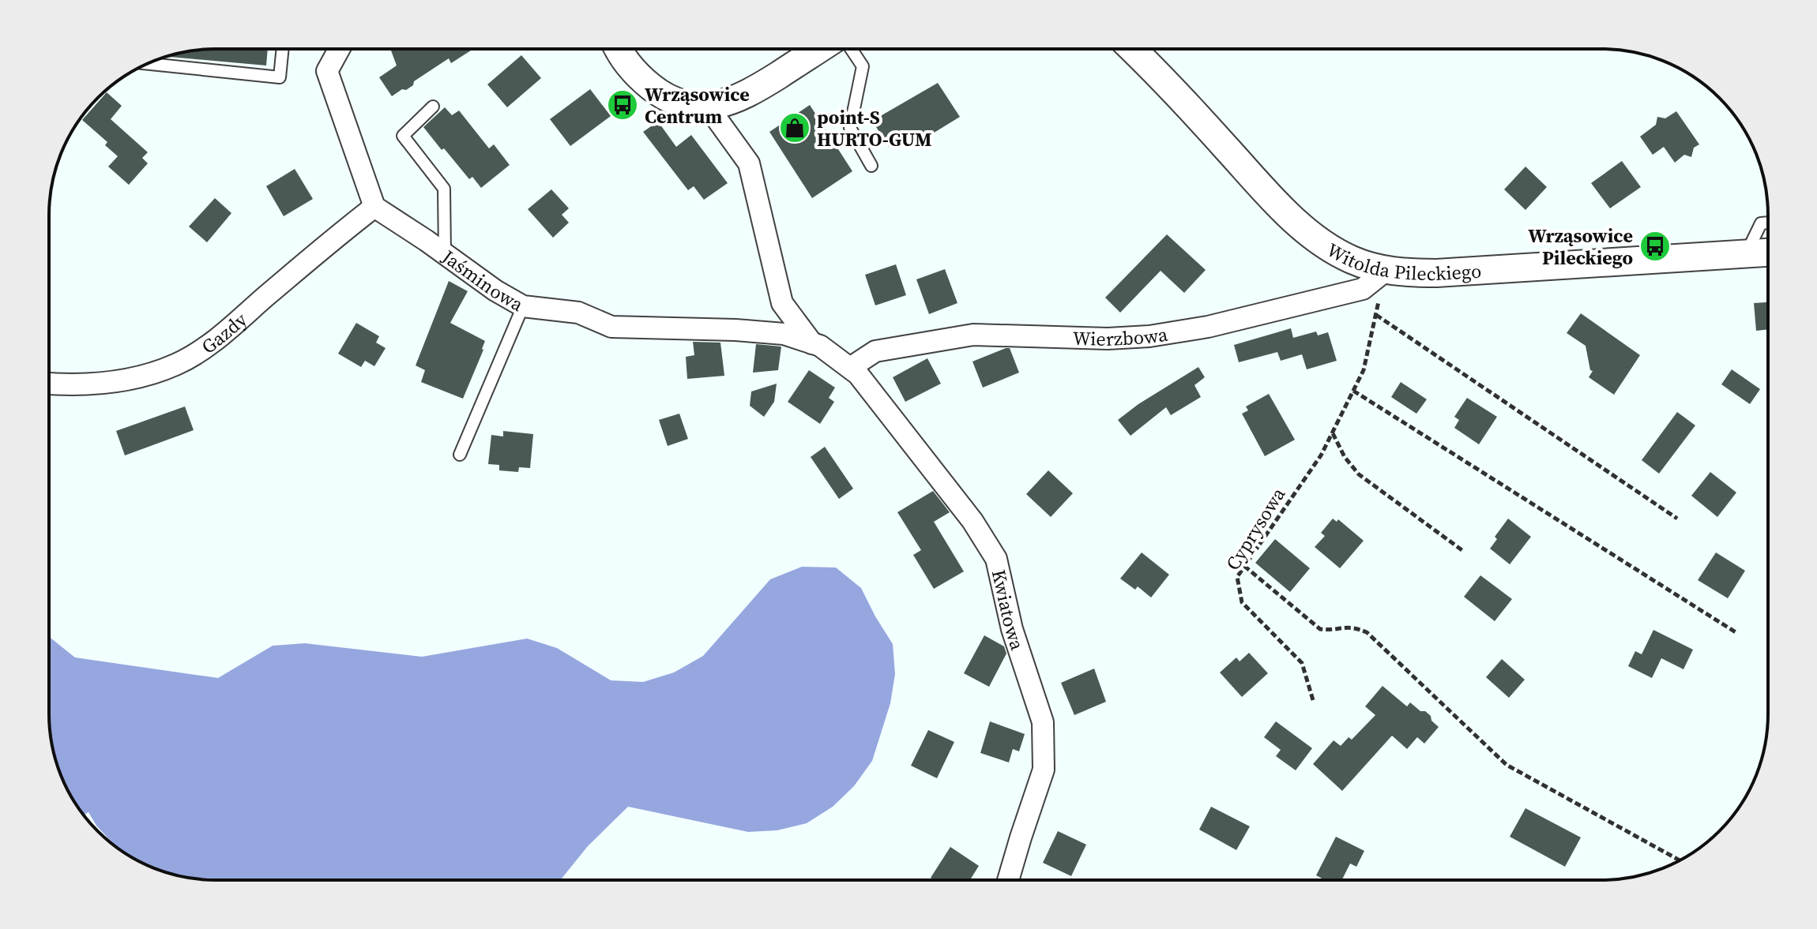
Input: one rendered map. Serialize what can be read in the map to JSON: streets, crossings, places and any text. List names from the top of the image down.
{
  "streets": {
    "street": [
      "Witolda Pileckiego",
      "Jaśminowa",
      "Gazdy",
      "Wierzbowa",
      "Kwiatowa"
    ],
    "path": ["Cyprysowa"]
  },
  "crossings": [
    ["Witolda Pileckiego", "Wierzbowa"],
    ["Witolda Pileckiego", "Cyprysowa"],
    ["Jaśminowa", "Gazdy"],
    ["Jaśminowa", "Wierzbowa"],
    ["Jaśminowa", "Kwiatowa"],
    ["Wierzbowa", "Cyprysowa"],
    ["Wierzbowa", "Kwiatowa"]
  ],
  "places": {
    "bus stop": ["Wrząsowice Centrum", "Wrząsowice Pileckiego"],
    "shop": ["point-S HURTO-GUM"]
  }
}
